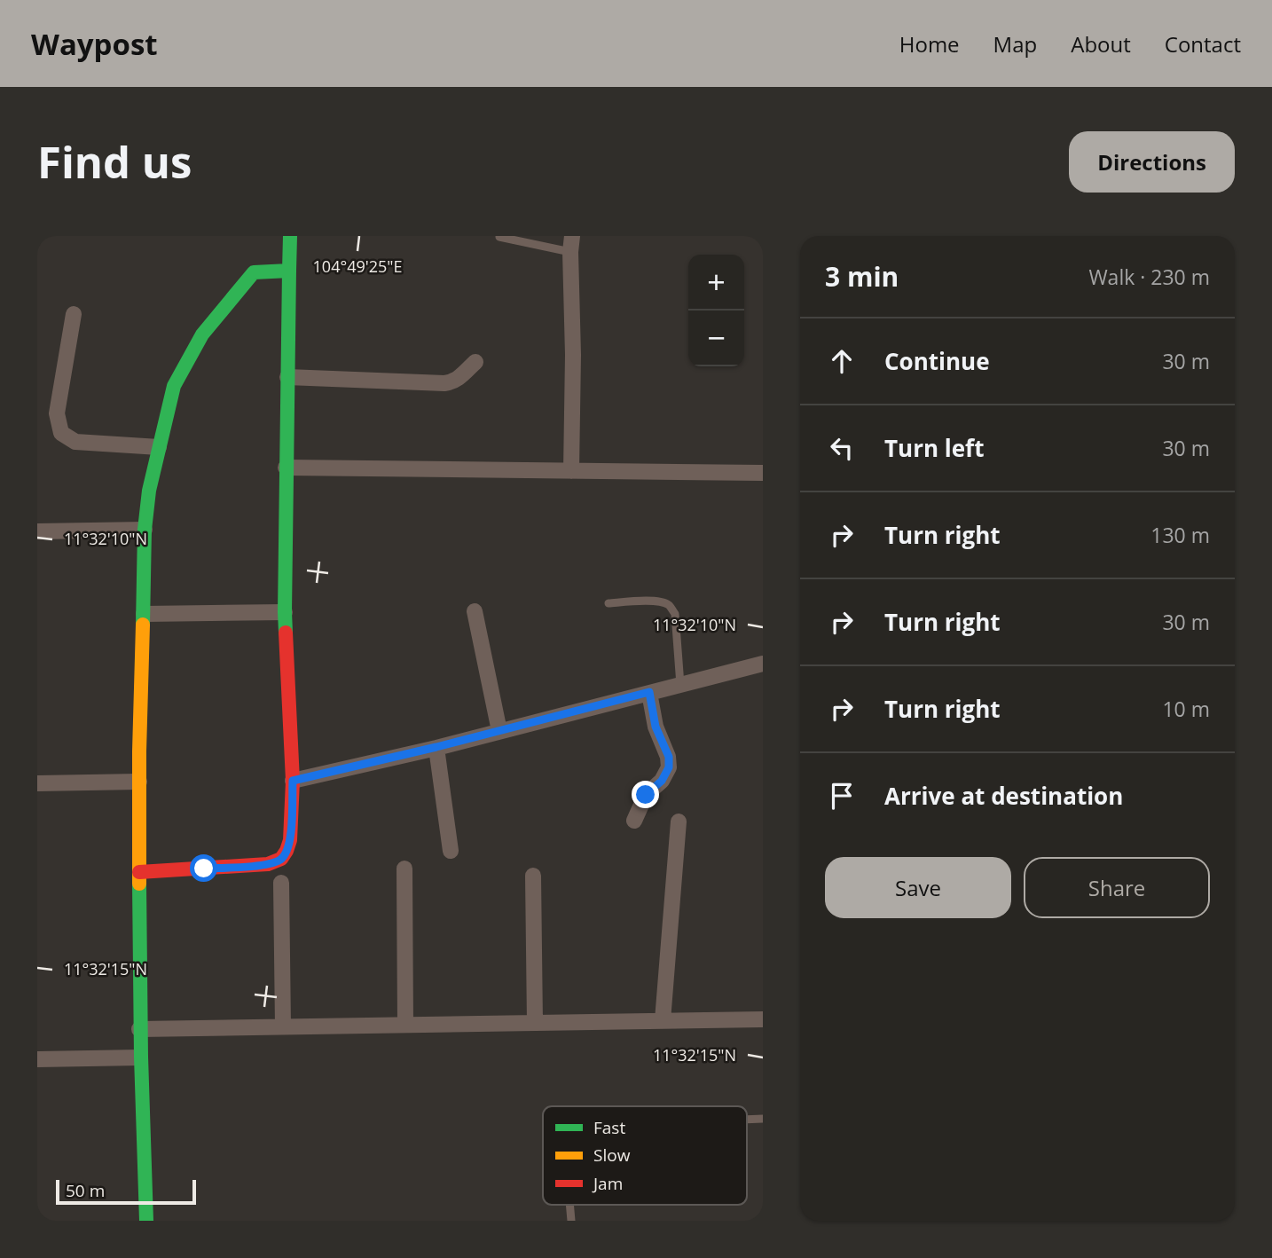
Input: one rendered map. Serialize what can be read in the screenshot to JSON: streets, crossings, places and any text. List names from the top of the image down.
{
  "legend": ["Fast", "Slow", "Jam"],
  "scale_bar": "50 m",
  "page": {
    "header": "Waypost",
    "nav": [
      "Home",
      "Map",
      "About",
      "Contact"
    ],
    "buttons": [
      "Directions",
      ["Save", "Share"]
    ],
    "title": "Find us",
    "heading": ["3 min", "Walk · 230 m"],
    "map_buttons": ["+", "−"],
    "list": [
      ["Continue", "30 m"],
      ["Turn left", "30 m"],
      ["Turn right", "130 m"],
      ["Turn right", "30 m"],
      ["Turn right", "10 m"],
      "Arrive at destination"
    ],
    "scale": "50 m"
  },
  "coordinates": ["104°49'25\"E", "11°32'10\"N", "11°32'15\"N"]
}
